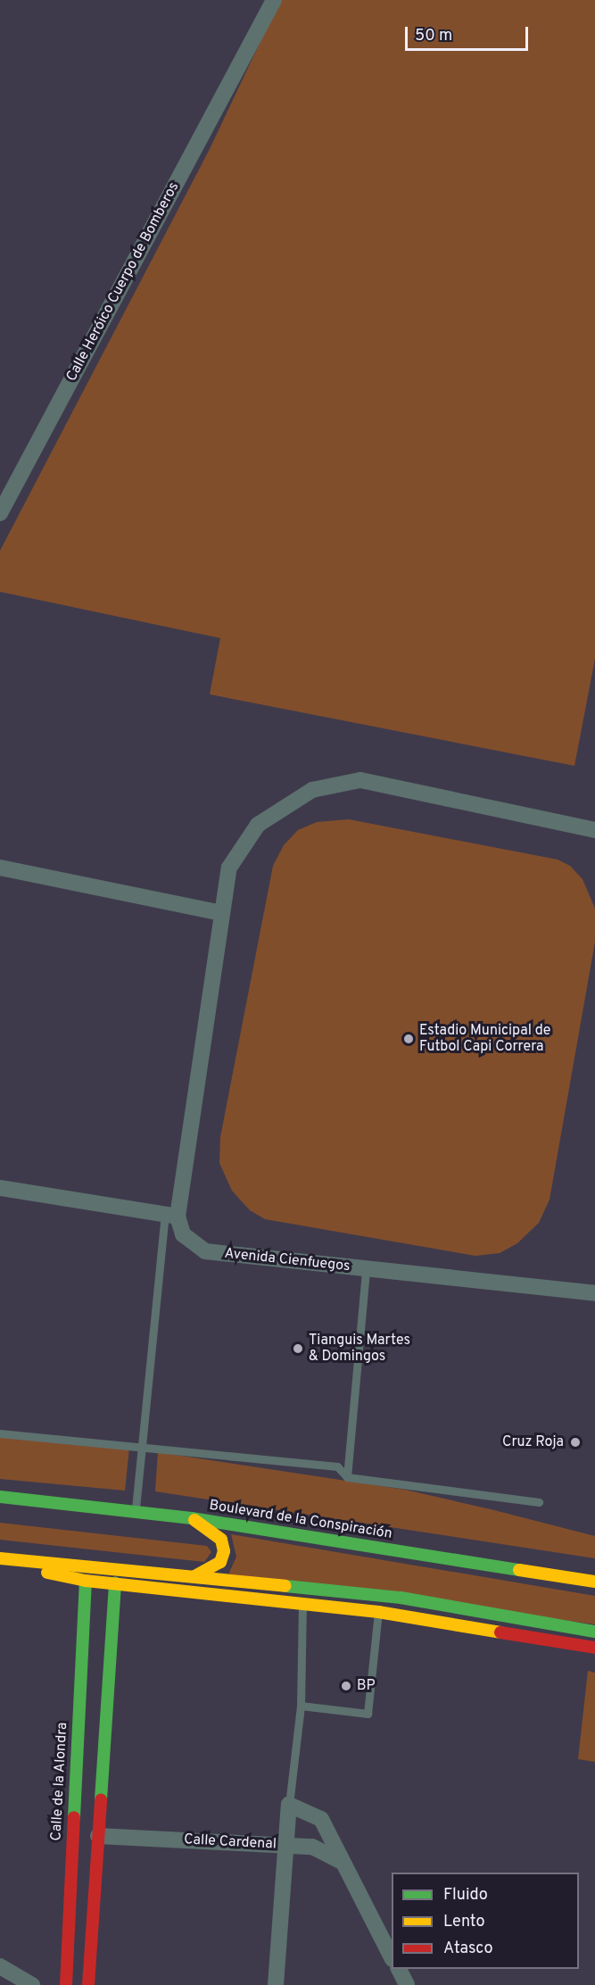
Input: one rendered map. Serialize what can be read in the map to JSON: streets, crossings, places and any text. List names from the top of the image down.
{
  "streets": {
    "street": [
      "Calle Heróico Cuerpo de Bomberos",
      "Avenida Cienfuegos",
      "Boulevard de la Conspiración",
      "Calle de la Alondra",
      "Calle Cardenal"
    ]
  },
  "places": [
    "Estadio Municipal de Futbol Capi Correra",
    "Tianguis Martes & Domingos",
    "Cruz Roja",
    "BP"
  ],
  "legend": ["Fluido", "Lento", "Atasco"],
  "scale_bar": "50 m"
}
